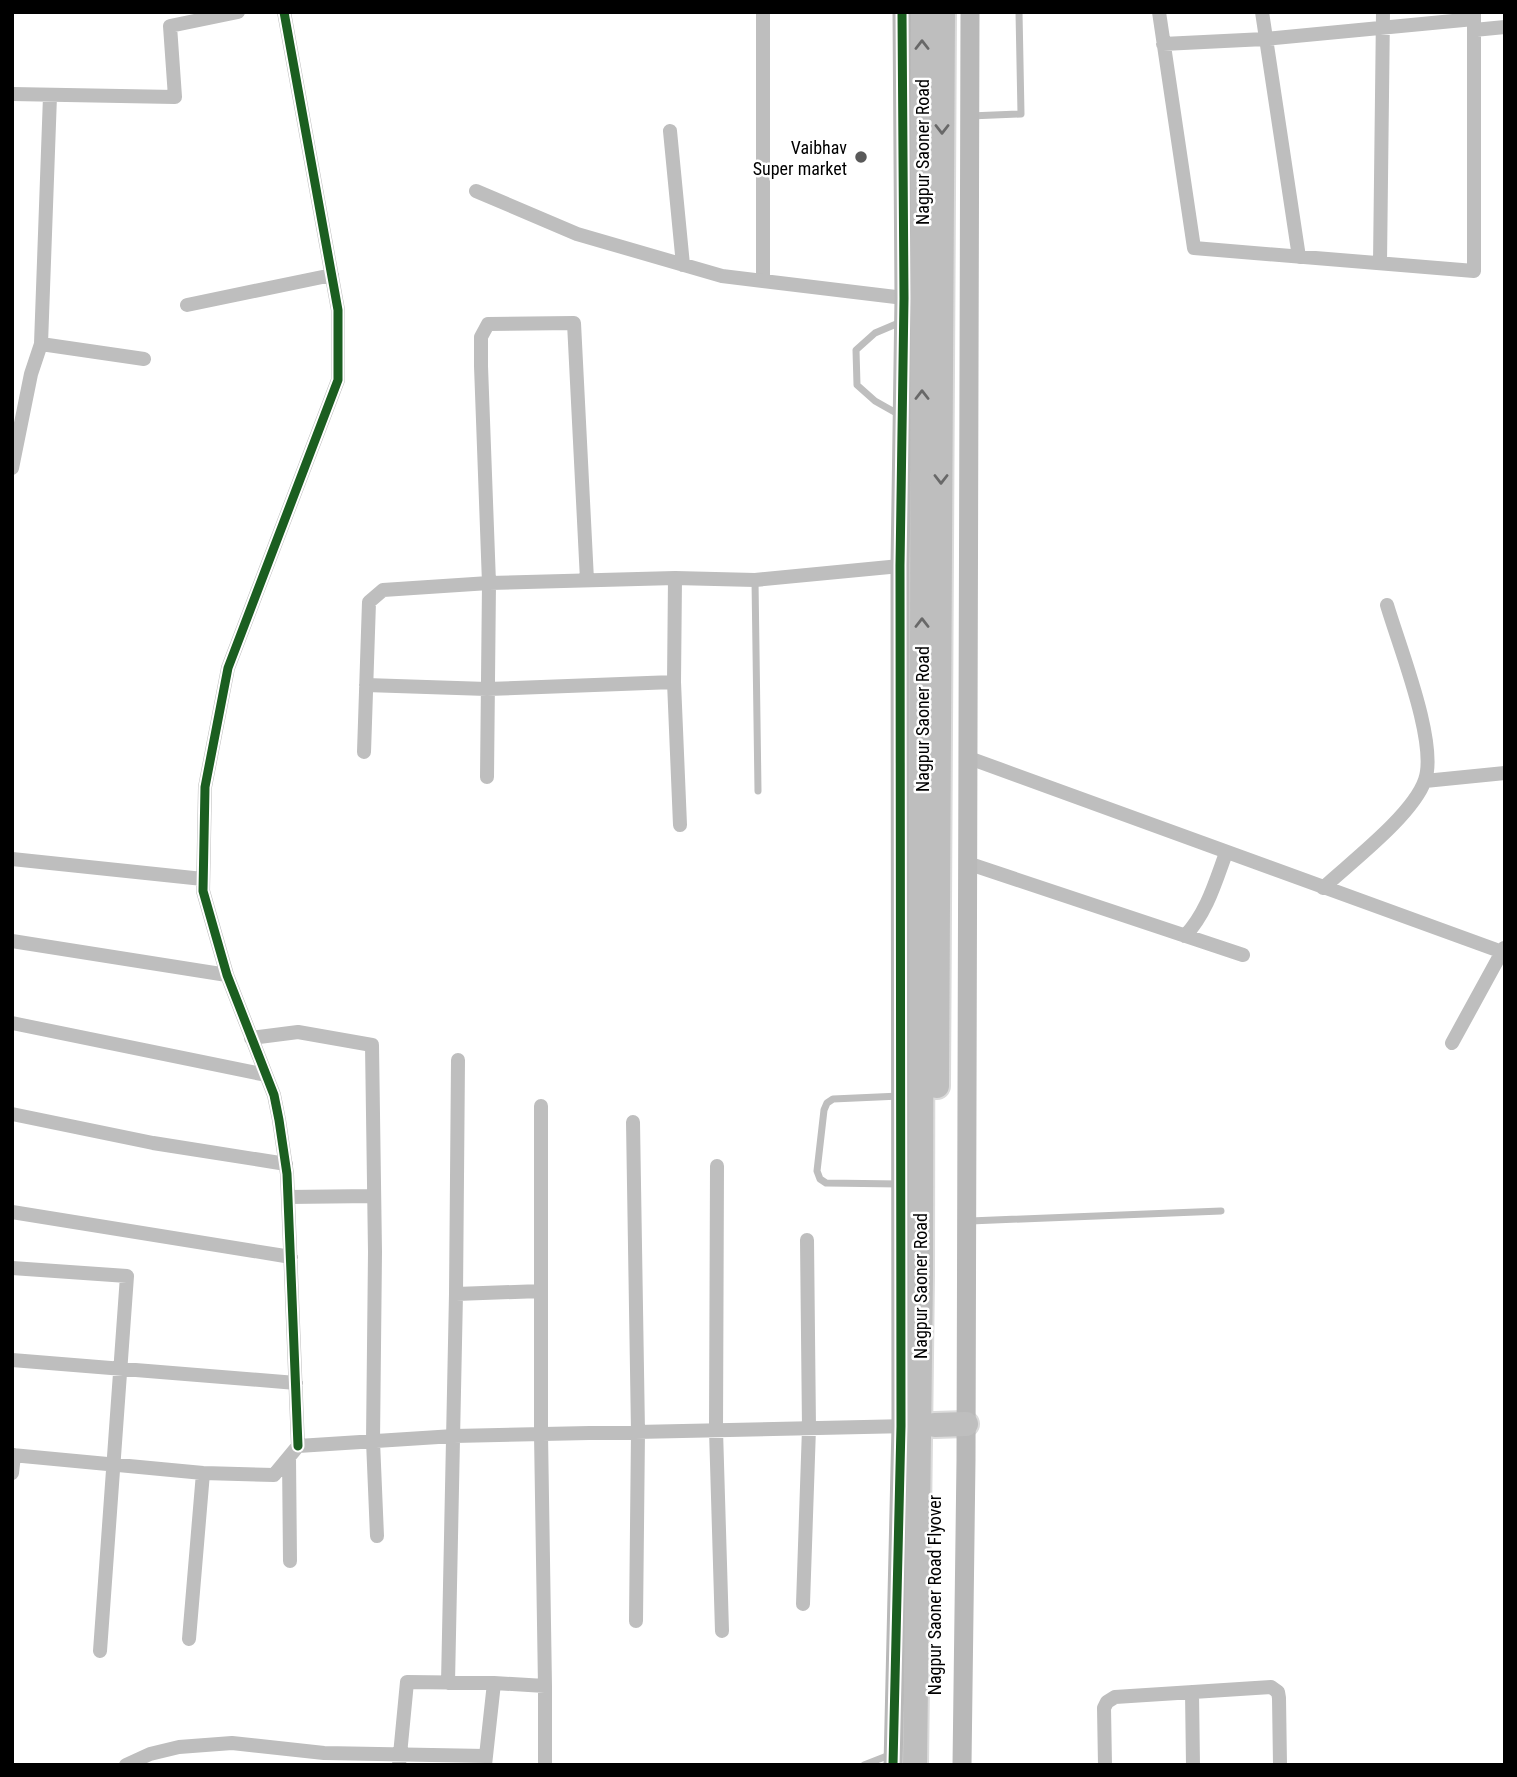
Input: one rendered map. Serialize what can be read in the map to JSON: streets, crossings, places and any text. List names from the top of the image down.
{
  "streets": {
    "highway": ["Nagpur Saoner Road", "Nagpur Saoner Road Flyover"]
  },
  "crossings": [
    ["Nagpur Saoner Road", "Nagpur Saoner Road Flyover"]
  ],
  "places": ["Vaibhav Super market"]
}
